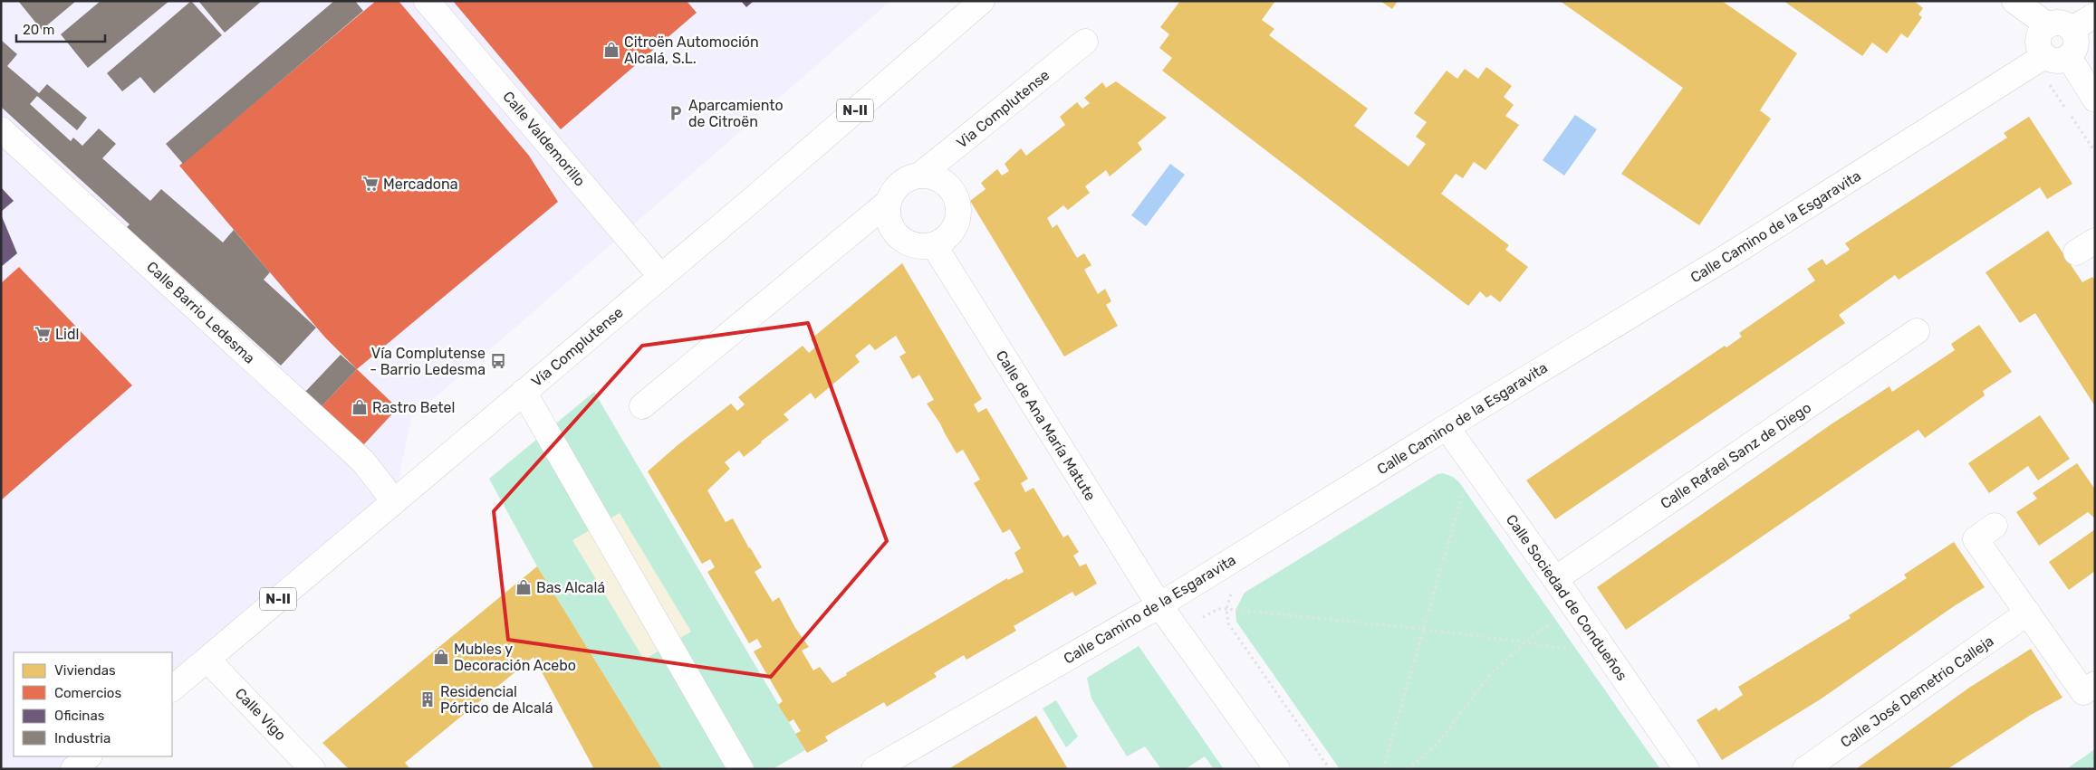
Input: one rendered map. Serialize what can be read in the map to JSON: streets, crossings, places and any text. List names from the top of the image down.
{
  "streets": {
    "street": [
      "Via Complutense",
      "N-II",
      "Calle Valdemorillo",
      "Calle Camino de la Esgaravita",
      "Calle Barrio Ledesma",
      "Vía Complutense",
      "Calle de Ana María Matute",
      "Calle Rafael Sanz de Diego",
      "Calle Sociedad de Condueños",
      "Calle José Demetrio Calleja",
      "Calle Vigo"
    ]
  },
  "crossings": [
    ["Via Complutense", "Calle de Ana María Matute"],
    ["Calle Valdemorillo", "Vía Complutense"],
    ["Calle Camino de la Esgaravita", "Calle de Ana María Matute"],
    ["Calle Camino de la Esgaravita", "Calle Sociedad de Condueños"],
    ["Calle Barrio Ledesma", "Vía Complutense"],
    ["Vía Complutense", "Calle Vigo"],
    ["Calle Rafael Sanz de Diego", "Calle Sociedad de Condueños"]
  ],
  "places": {
    "shop": [
      "Citroën Automoción Alcalá, S.L.",
      "Rastro Betel",
      "Bas Alcalá",
      "Mubles y Decoración Acebo"
    ],
    "parking": ["Aparcamiento de Citroën"],
    "supermarket": ["Mercadona", "Lidl"],
    "bus stop": ["Vía Complutense - Barrio Ledesma"],
    "building": ["Residencial Pórtico de Alcalá"]
  },
  "legend": [
    "Viviendas",
    "Comercios",
    "Oficinas",
    "Industria"
  ],
  "scale_bar": "20 m"
}
